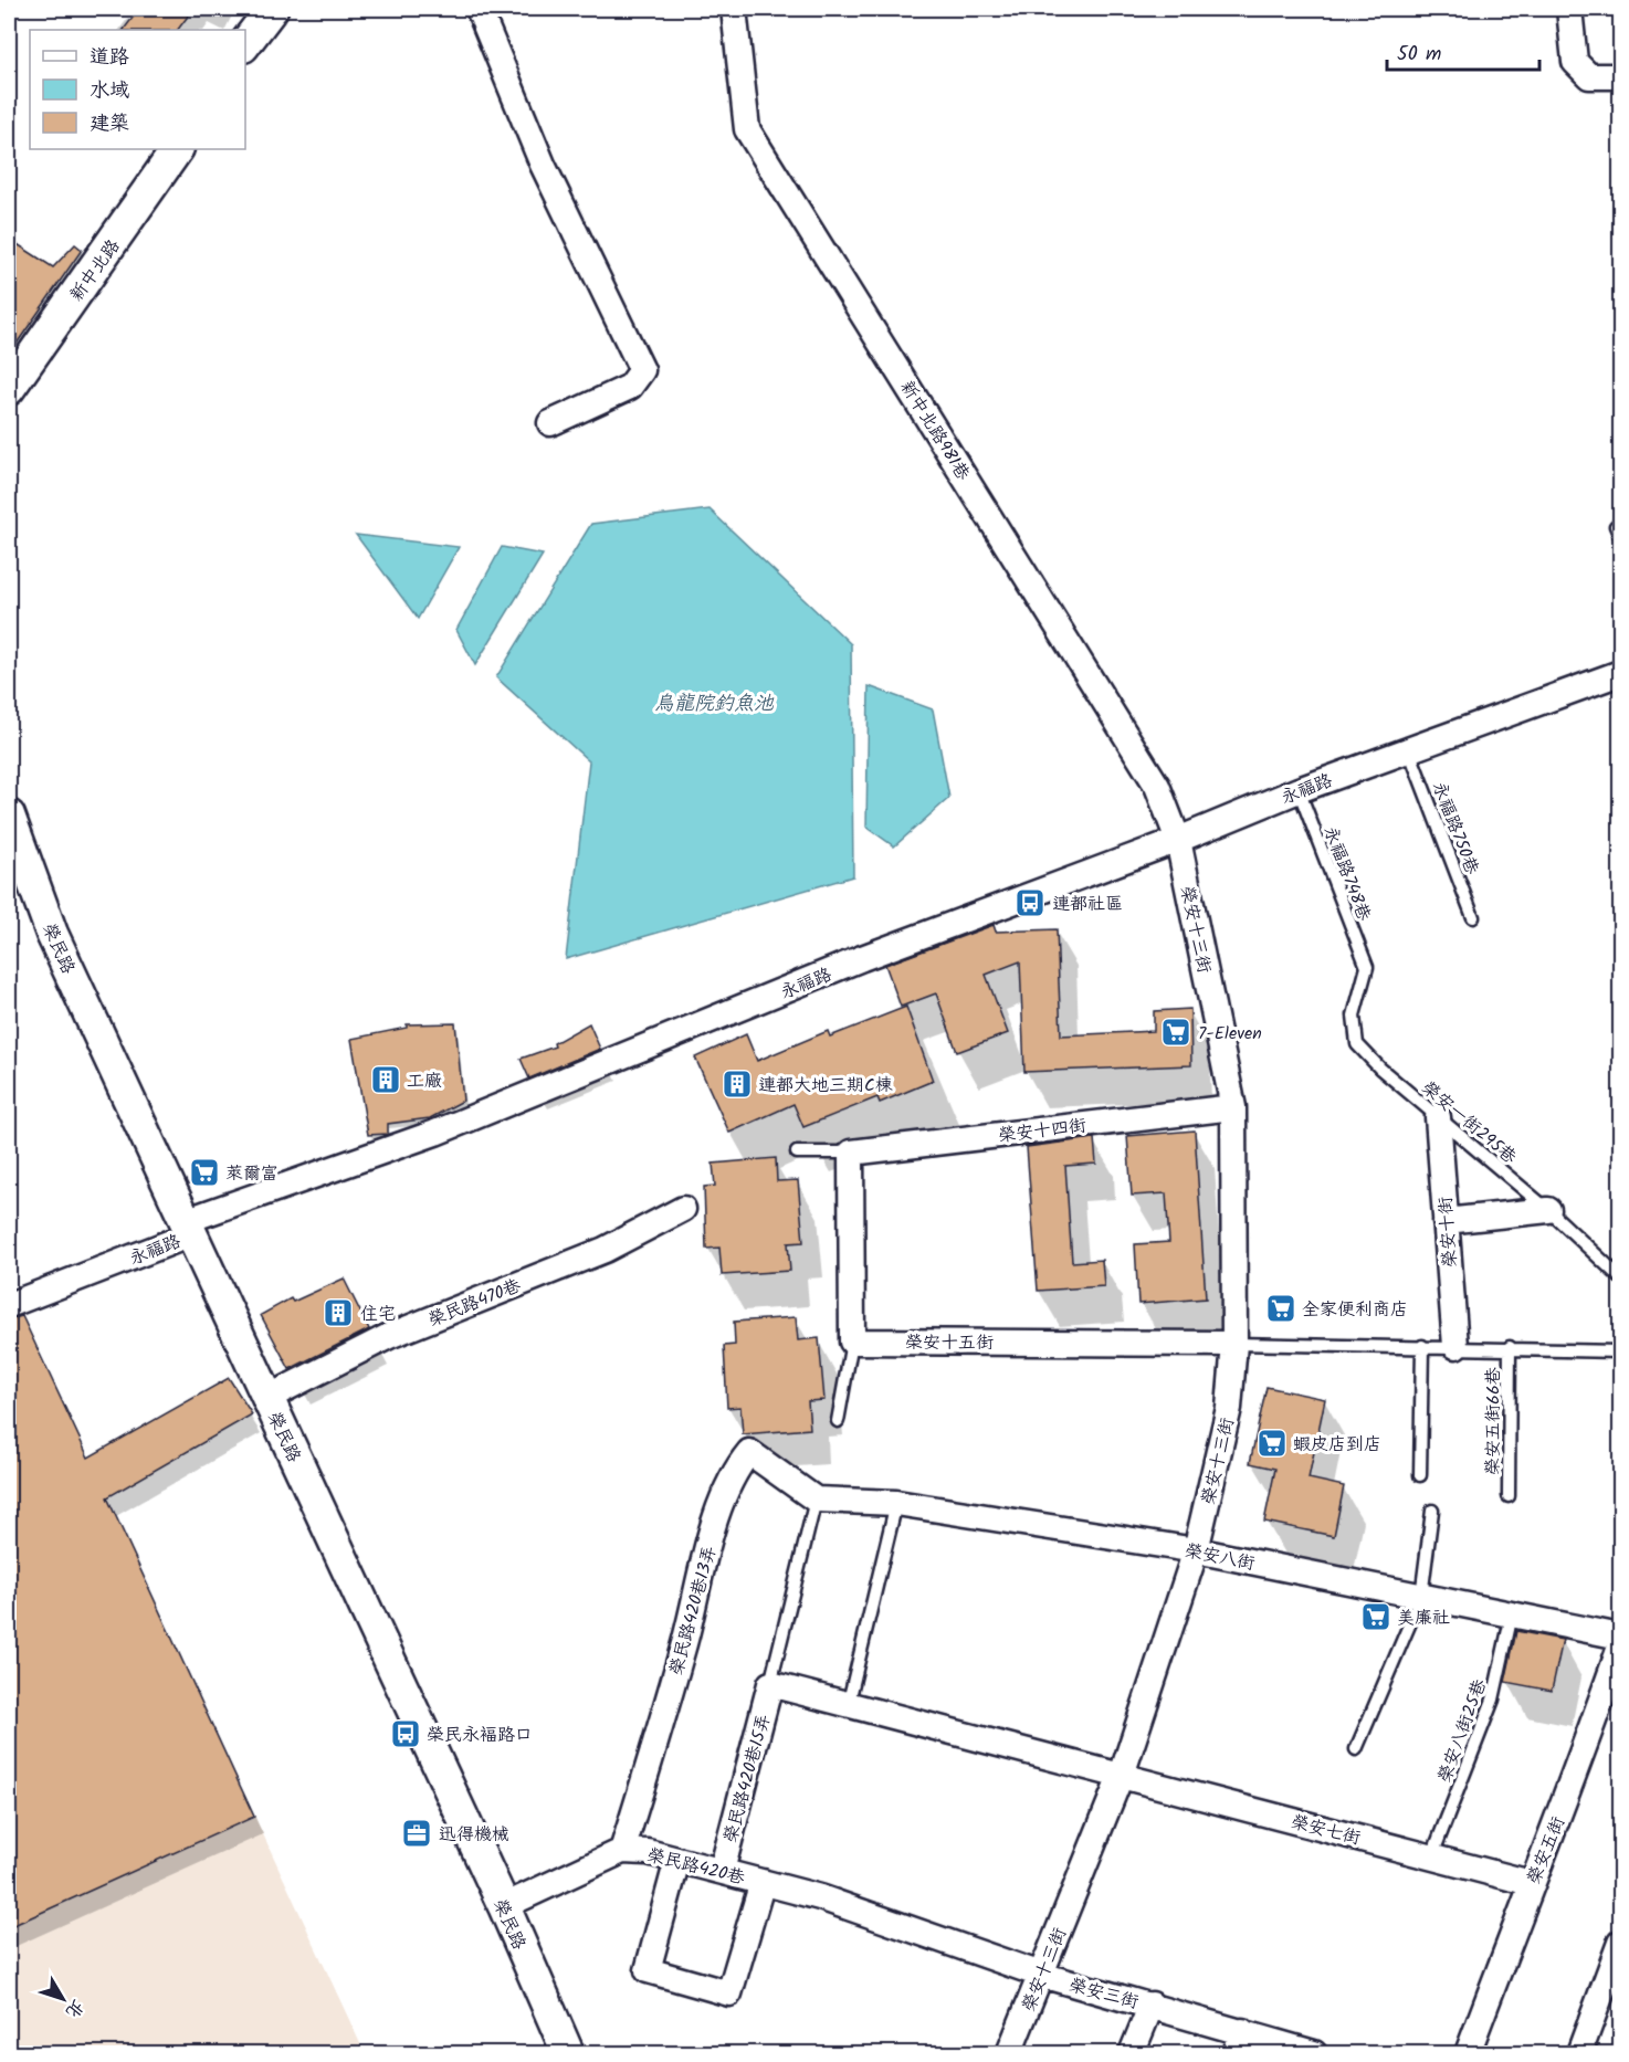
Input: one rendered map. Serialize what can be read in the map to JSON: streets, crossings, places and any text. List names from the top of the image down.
{
  "streets": {
    "street": [
      "新中北路",
      "新中北路981巷",
      "永福路",
      "榮安十三街",
      "榮民路",
      "榮安十四街",
      "榮安十街",
      "榮民路470巷",
      "榮安十五街",
      "榮安八街",
      "榮民路420巷13弄",
      "榮民路420巷15弄",
      "榮安七街",
      "榮安五街",
      "榮民路420巷",
      "榮安三街"
    ],
    "lane": [
      "永福路750巷",
      "永福路748巷",
      "榮安一街295巷",
      "榮安五街66巷",
      "榮安八街25巷"
    ]
  },
  "crossings": [
    ["新中北路981巷", "永福路"],
    ["新中北路981巷", "榮安十三街"],
    ["永福路", "永福路750巷"],
    ["永福路", "永福路748巷"],
    ["永福路", "榮安十三街"],
    ["永福路", "榮民路"],
    ["永福路748巷", "榮安一街295巷"],
    ["榮安十三街", "榮安十四街"],
    ["榮安十三街", "榮安十五街"],
    ["榮安十三街", "榮安五街66巷"],
    ["榮安十三街", "榮安八街"],
    ["榮安十三街", "榮安七街"],
    ["榮安十三街", "榮安三街"],
    ["榮民路", "榮民路470巷"],
    ["榮民路", "榮民路420巷"],
    ["榮安一街295巷", "榮安十街"],
    ["榮安十街", "榮安五街66巷"],
    ["榮安十五街", "榮安五街66巷"],
    ["榮安八街", "榮民路420巷13弄"],
    ["榮安八街", "榮安八街25巷"],
    ["榮民路420巷13弄", "榮民路420巷"],
    ["榮安八街25巷", "榮安七街"],
    ["榮民路420巷15弄", "榮安七街"],
    ["榮民路420巷15弄", "榮民路420巷"],
    ["榮安七街", "榮安五街"],
    ["榮民路420巷", "榮安三街"]
  ],
  "water": ["烏龍院釣魚池"],
  "places": {
    "bus stop": ["連都社區", "榮民永褔路口"],
    "supermarket": [
      "7-Eleven",
      "萊爾富",
      "全家便利商店",
      "蝦皮店到店",
      "美廉社"
    ],
    "building": ["工廠", "連都大地三期C棟", "住宅"],
    "office": ["迅得機械"]
  },
  "legend": ["道路", "水域", "建築"],
  "scale_bar": "50 m",
  "north": "bottom right"
}
